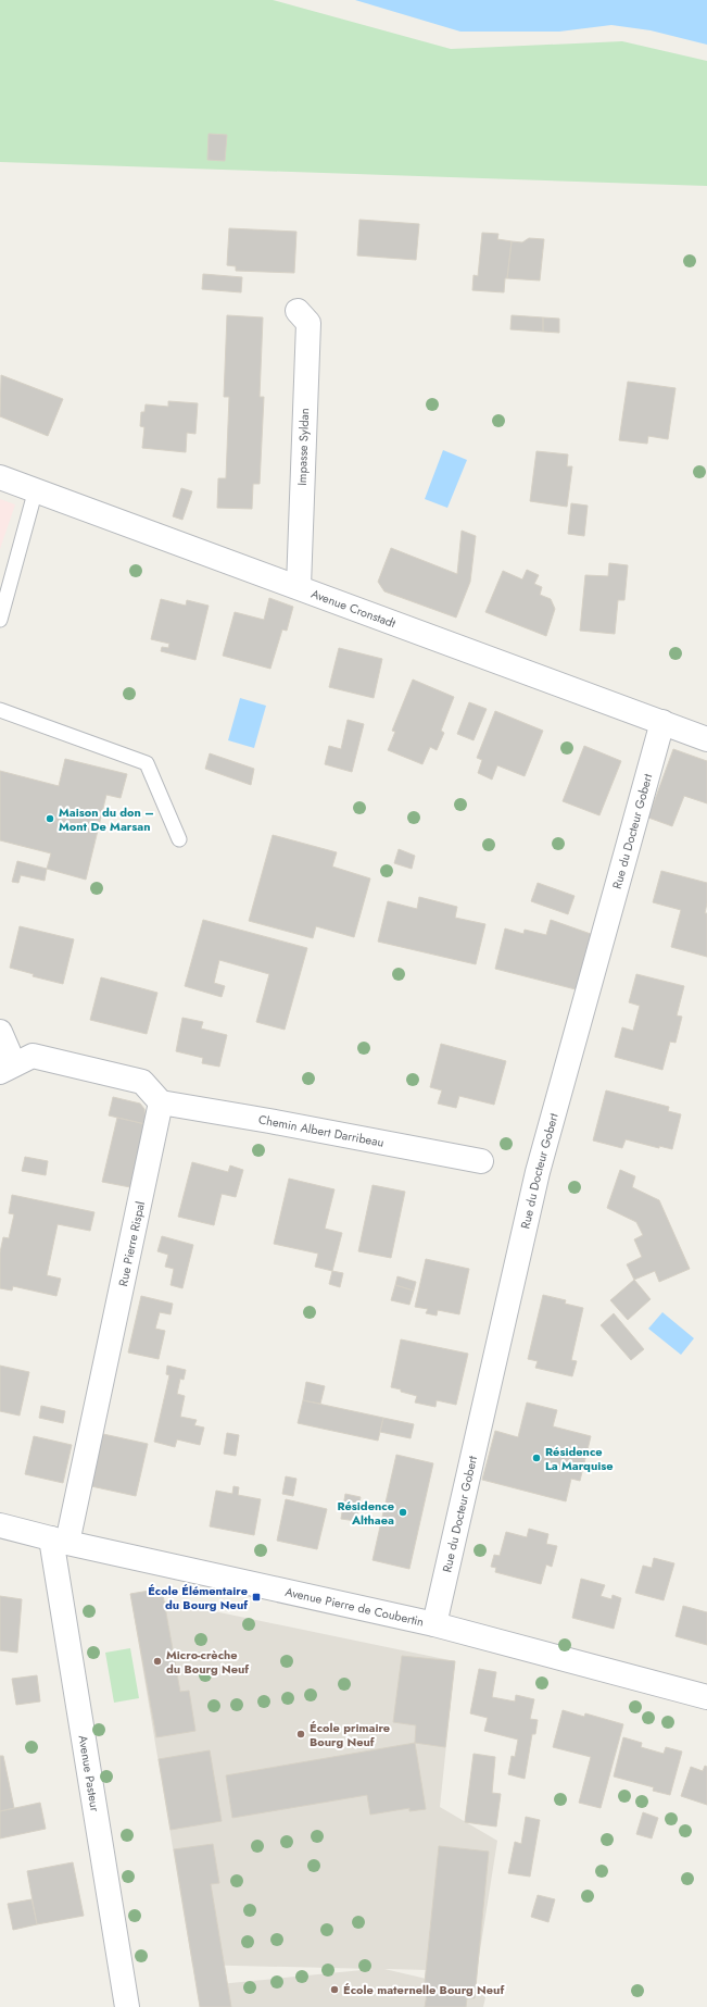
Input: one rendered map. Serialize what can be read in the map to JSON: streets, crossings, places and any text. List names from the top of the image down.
{
  "streets": {
    "street": [
      "Impasse Syldan",
      "Avenue Cronstadt",
      "Rue du Docteur Gobert",
      "Chemin Albert Darribeau",
      "Rue Pierre Rispal",
      "Avenue Pierre de Coubertin",
      "Avenue Pasteur"
    ]
  },
  "crossings": [
    ["Impasse Syldan", "Avenue Cronstadt"],
    ["Avenue Cronstadt", "Rue du Docteur Gobert"],
    ["Rue du Docteur Gobert", "Avenue Pierre de Coubertin"],
    ["Chemin Albert Darribeau", "Rue Pierre Rispal"],
    ["Rue Pierre Rispal", "Avenue Pierre de Coubertin"],
    ["Rue Pierre Rispal", "Avenue Pasteur"],
    ["Avenue Pierre de Coubertin", "Avenue Pasteur"]
  ],
  "places": {
    "other": [
      "Maison du don – Mont De Marsan",
      "Résidence La Marquise",
      "Résidence Althaea",
      "Micro-crèche du Bourg Neuf",
      "École primaire Bourg Neuf",
      "École maternelle Bourg Neuf"
    ],
    "transit": ["École Élémentaire du Bourg Neuf"]
  }
}
